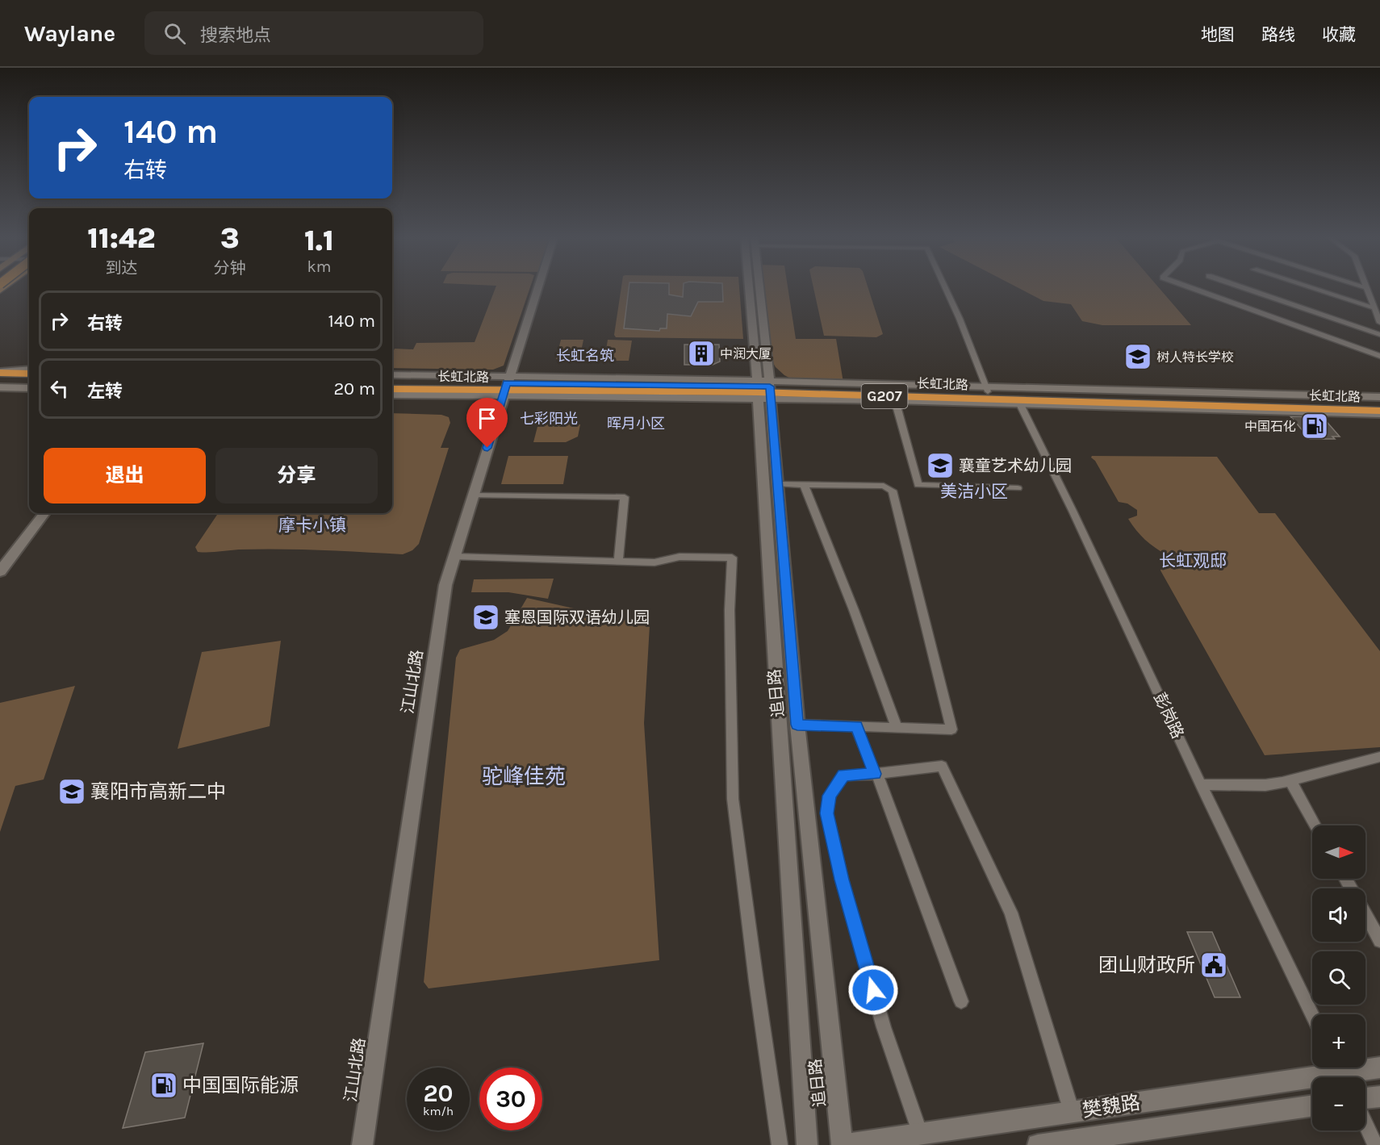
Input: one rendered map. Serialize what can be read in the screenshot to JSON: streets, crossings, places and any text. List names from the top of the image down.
{
  "streets": {
    "highway": ["长虹北路", "G207"],
    "street": [
      "江山北路",
      "追日路",
      "彭岗路",
      "樊魏路"
    ]
  },
  "crossings": [
    ["长虹北路", "江山北路"],
    ["长虹北路", "追日路"],
    ["长虹北路", "彭岗路"],
    ["追日路", "樊魏路"]
  ],
  "districts": [
    "长虹名筑",
    "七彩阳光",
    "晖月小区",
    "美洁小区",
    "摩卡小镇",
    "长虹观邸",
    "驼峰佳苑"
  ],
  "places": {
    "building": ["中润大厦"],
    "school or university": [
      "树人特长学校",
      "襄童艺术幼儿园",
      "塞恩国际双语幼儿园",
      "襄阳市高新二中"
    ],
    "fuel station": ["中国石化", "中国国际能源"],
    "public building": ["团山财政所"]
  },
  "north": "right",
  "page": {
    "header": "Waylane",
    "search": "搜索地点",
    "nav": ["地图", "路线", "收藏"],
    "turn": ["140 m", "右转"],
    "eta": [
      "11:42",
      "到达",
      "3",
      "分钟",
      "1.1",
      "km"
    ],
    "list": [
      {
        "name": "右转",
        "value": "140 m"
      },
      {
        "name": "左转",
        "value": "20 m"
      }
    ],
    "buttons": ["退出", "分享"],
    "map_buttons": ["+", "−"],
    "speed": "20 km/h",
    "limit": "30"
  }
}
